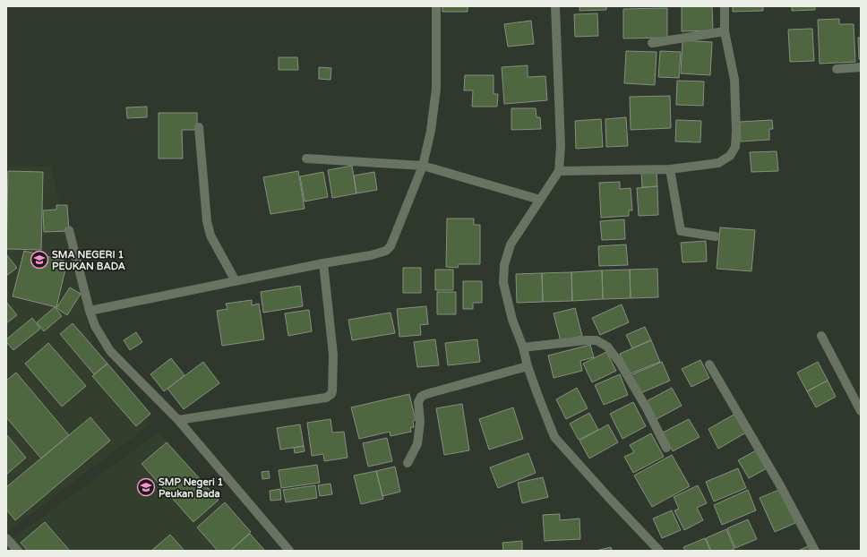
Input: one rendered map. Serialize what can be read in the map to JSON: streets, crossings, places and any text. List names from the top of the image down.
{
  "places": {
    "school or university": ["SMA NEGERI 1 PEUKAN BADA", "SMP Negeri 1 Peukan Bada"]
  }
}
